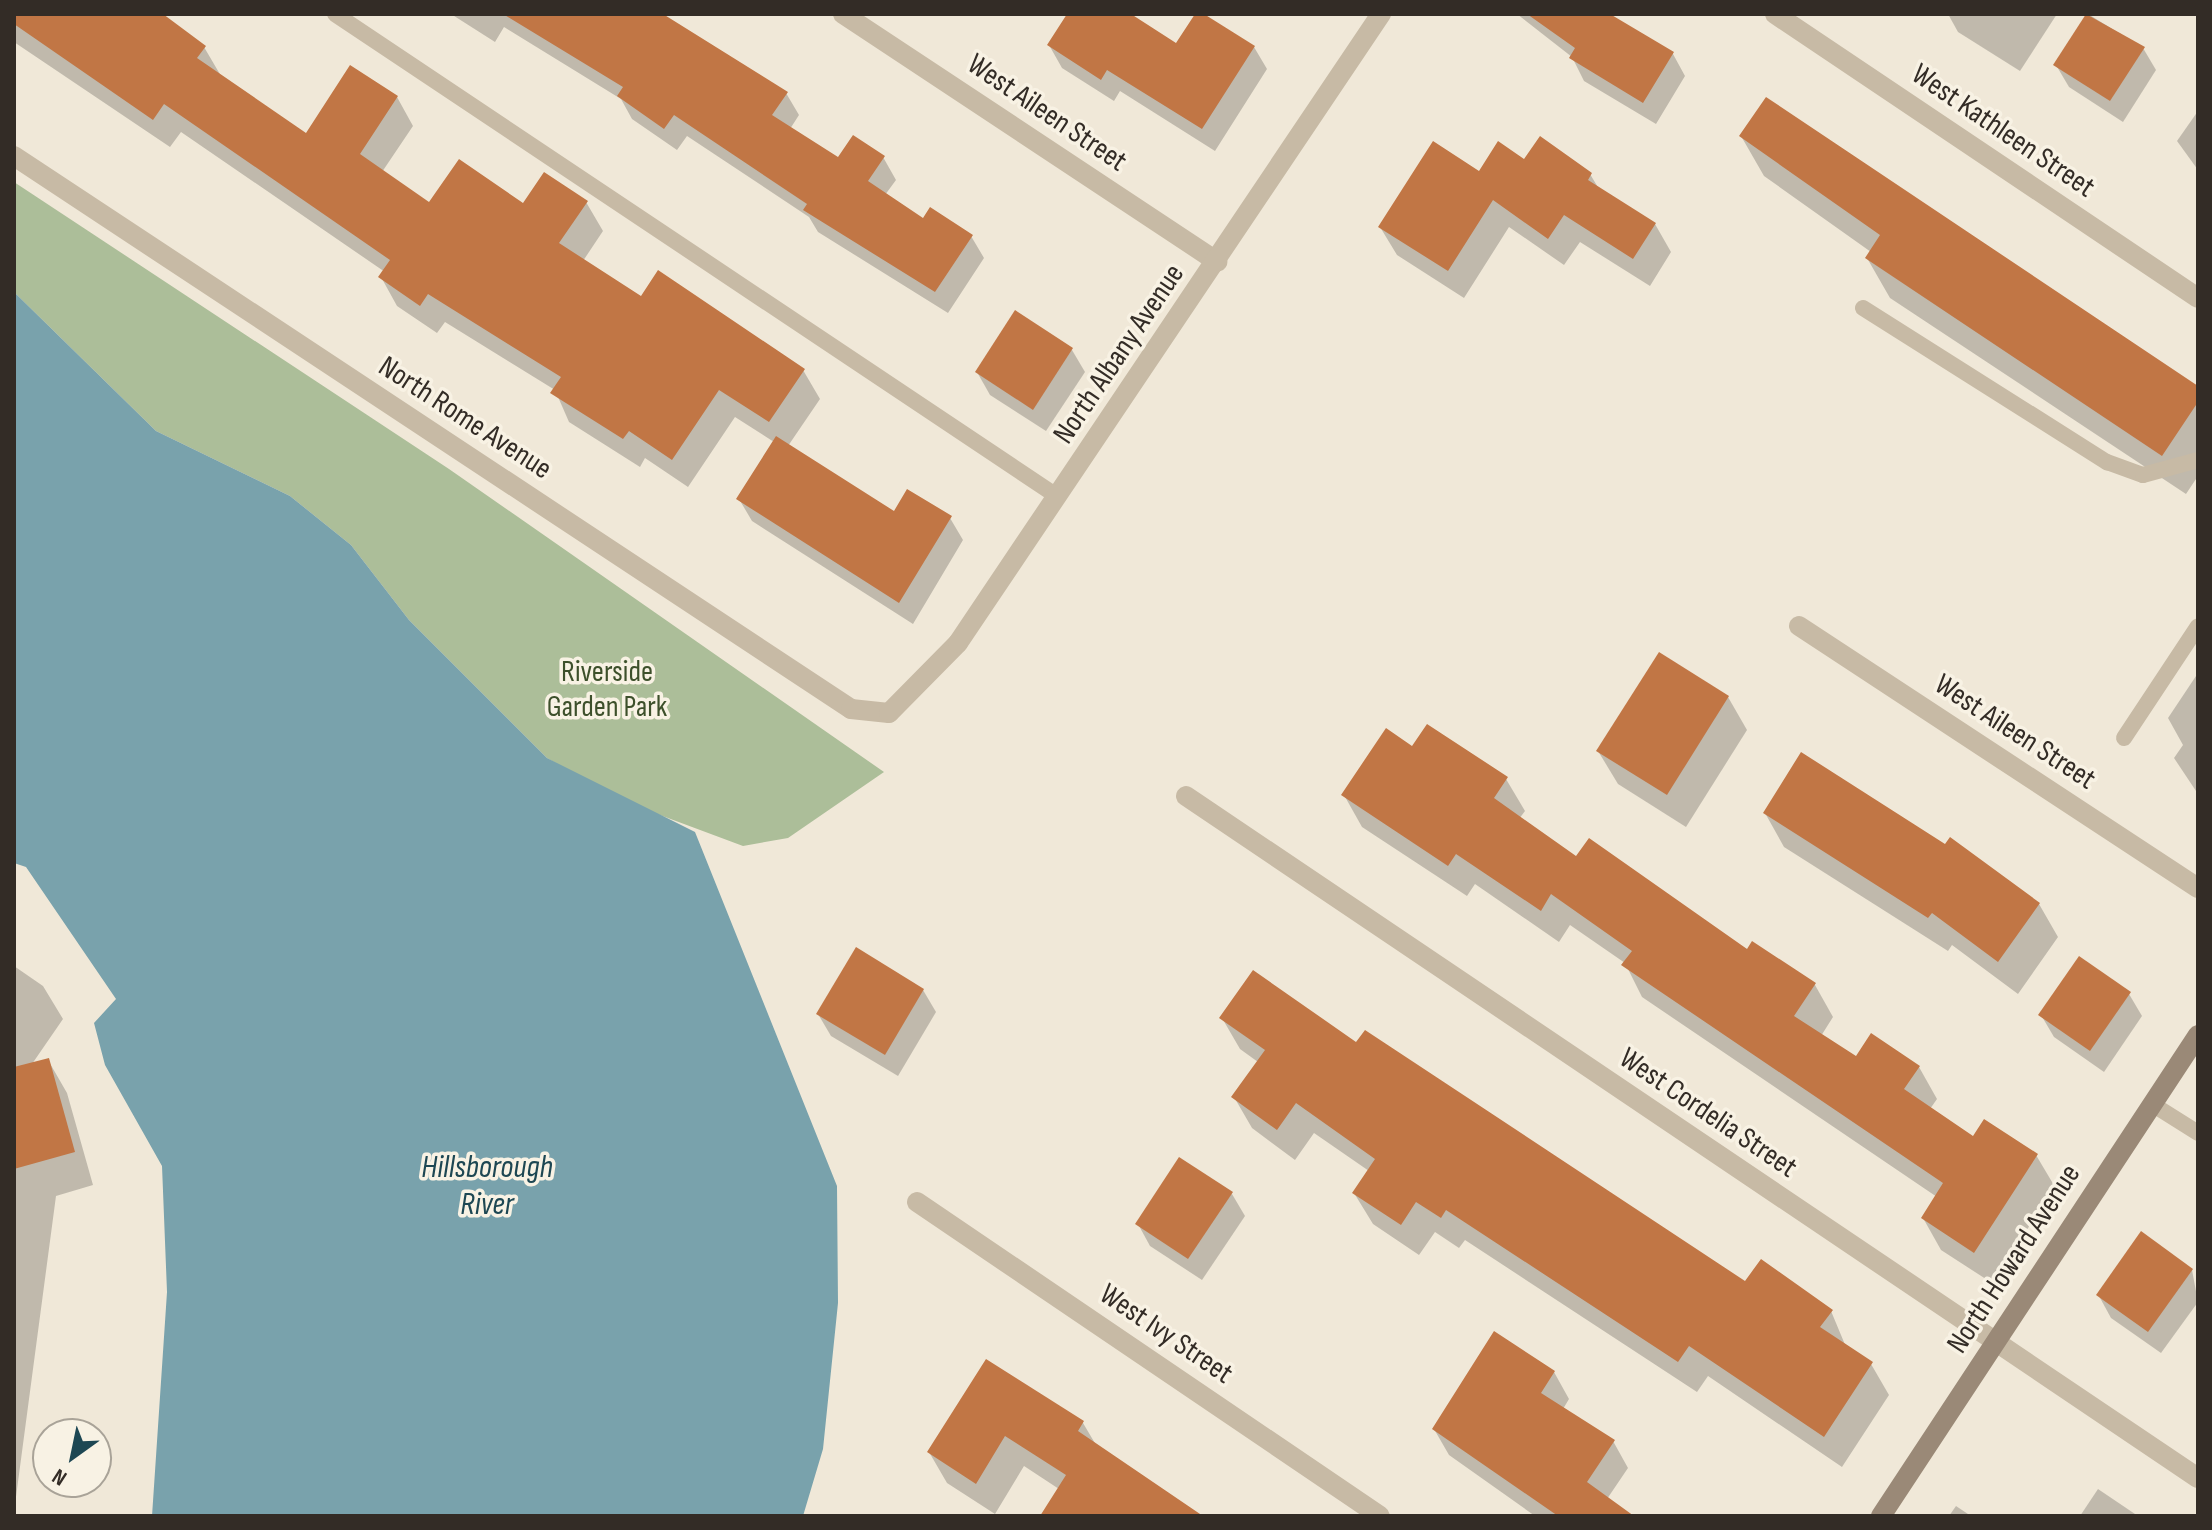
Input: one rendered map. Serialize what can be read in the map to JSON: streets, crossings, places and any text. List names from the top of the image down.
{
  "streets": {
    "main road": ["North Howard Avenue"],
    "street": [
      "West Aileen Street",
      "West Kathleen Street",
      "North Albany Avenue",
      "North Rome Avenue",
      "West Cordelia Street",
      "West Ivy Street"
    ]
  },
  "crossings": [
    ["West Aileen Street", "North Albany Avenue"],
    ["North Albany Avenue", "North Rome Avenue"],
    ["West Cordelia Street", "North Howard Avenue"]
  ],
  "water": ["Hillsborough River"],
  "parks": ["Riverside Garden Park"],
  "north": "bottom left"
}
